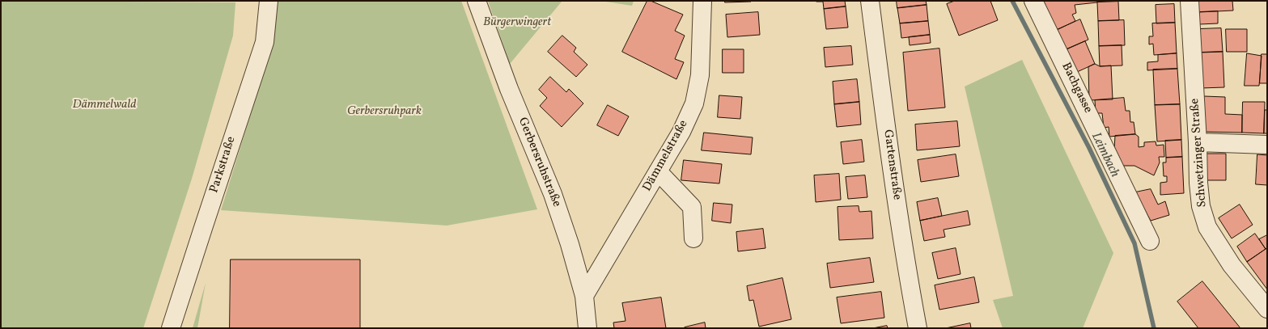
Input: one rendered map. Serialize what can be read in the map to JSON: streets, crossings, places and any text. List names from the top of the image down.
{
  "streets": {
    "street": [
      "Bachgasse",
      "Schwetzinger Straße",
      "Dämmelstraße",
      "Gerbersruhstraße",
      "Parkstraße",
      "Gartenstraße"
    ]
  },
  "crossings": [
    ["Dämmelstraße", "Gerbersruhstraße"]
  ],
  "water": ["Leimbach"],
  "parks": ["Bürgerwingert", "Dämmelwald", "Gerbersruhpark"]
}
